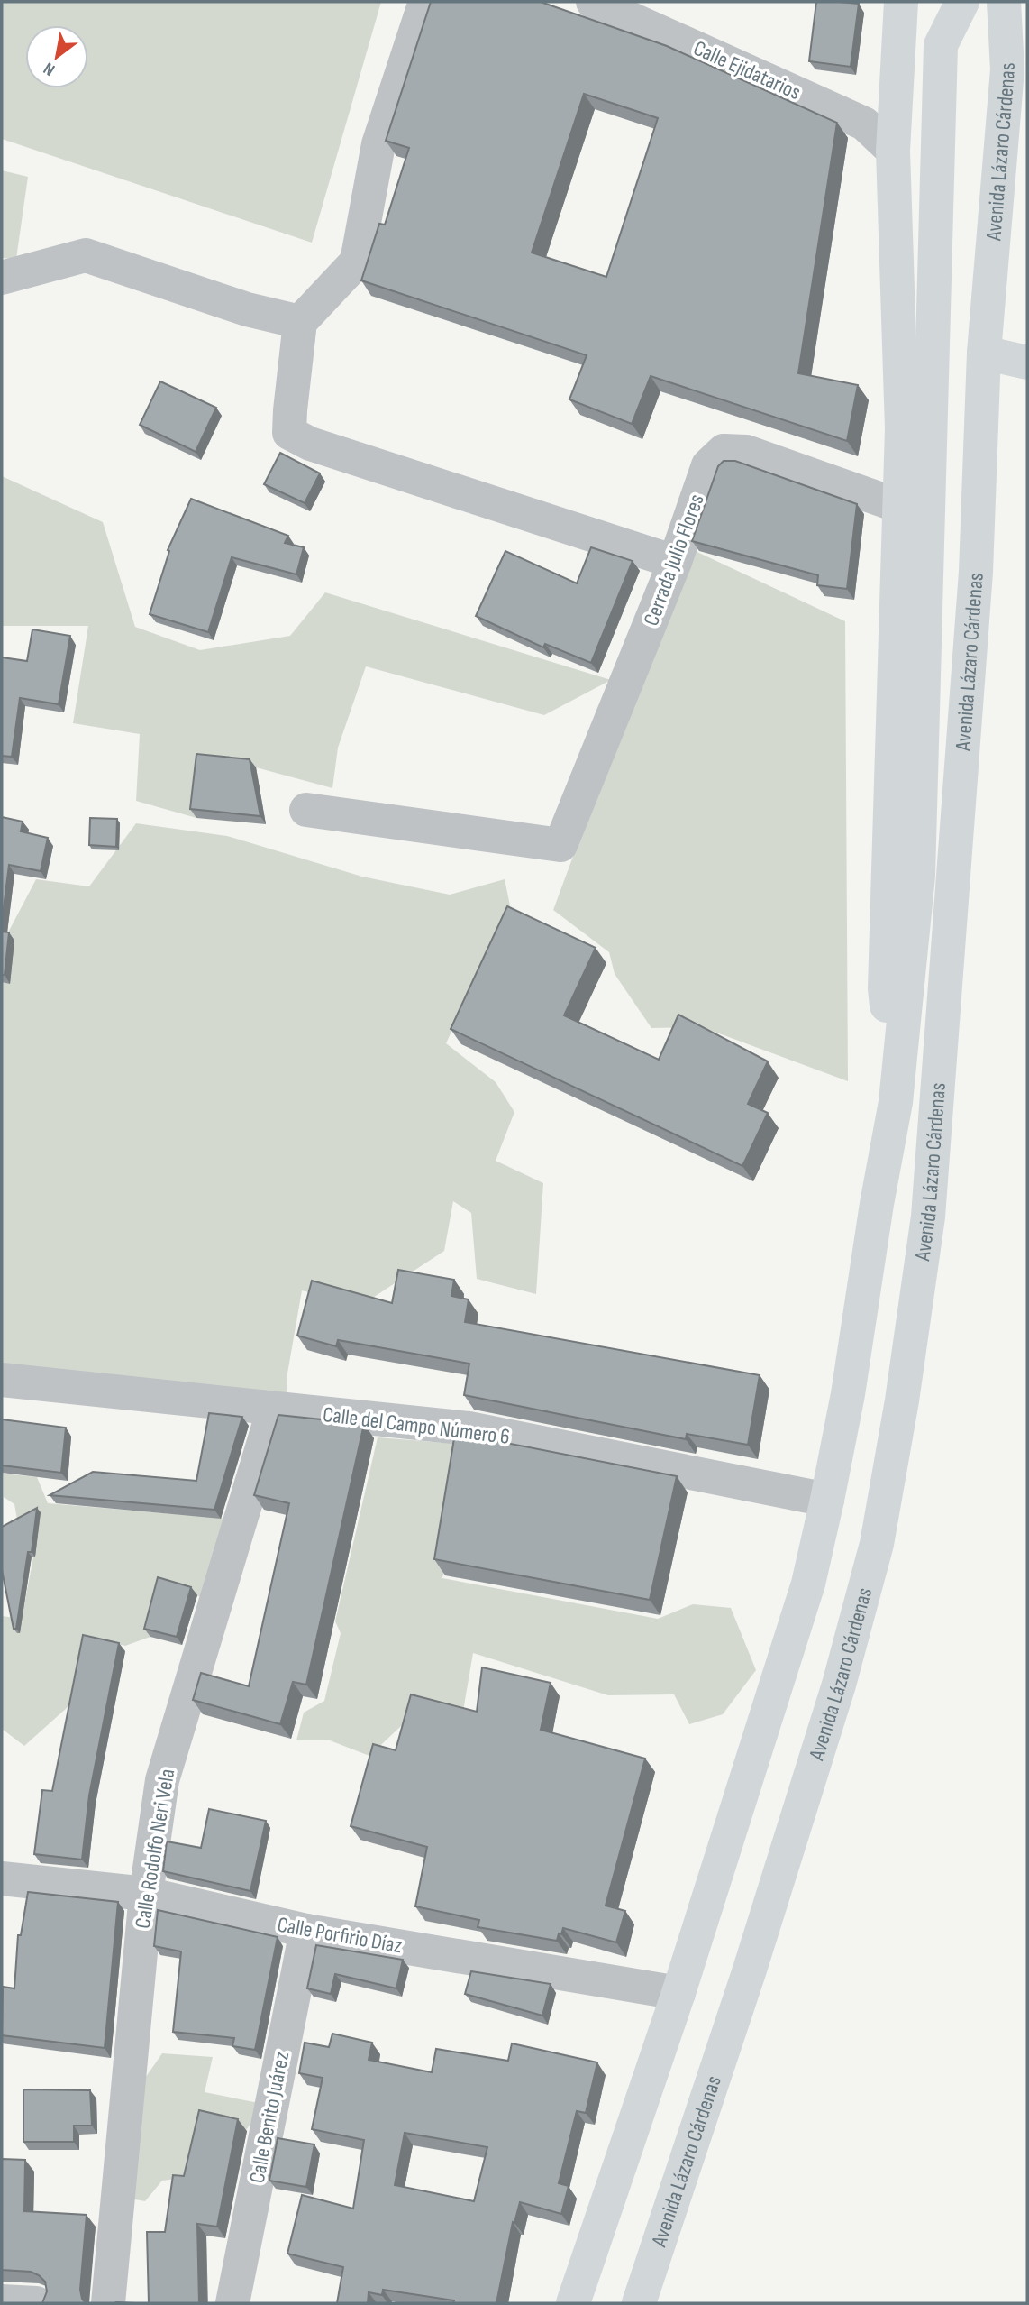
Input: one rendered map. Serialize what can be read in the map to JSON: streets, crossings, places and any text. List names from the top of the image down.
{
  "streets": {
    "main road": ["Avenida Lázaro Cárdenas"],
    "street": [
      "Calle Ejidatarios",
      "Cerrada Julio Flores",
      "Calle del Campo Número 6",
      "Calle Rodolfo Neri Vela",
      "Calle Porfirio Díaz",
      "Calle Benito Juárez"
    ]
  },
  "crossings": [
    ["Calle Ejidatarios", "Avenida Lázaro Cárdenas"],
    ["Avenida Lázaro Cárdenas", "Cerrada Julio Flores"],
    ["Avenida Lázaro Cárdenas", "Calle del Campo Número 6"],
    ["Avenida Lázaro Cárdenas", "Calle Porfirio Díaz"],
    ["Calle del Campo Número 6", "Calle Rodolfo Neri Vela"],
    ["Calle Rodolfo Neri Vela", "Calle Porfirio Díaz"],
    ["Calle Porfirio Díaz", "Calle Benito Juárez"]
  ],
  "north": "bottom left"
}
